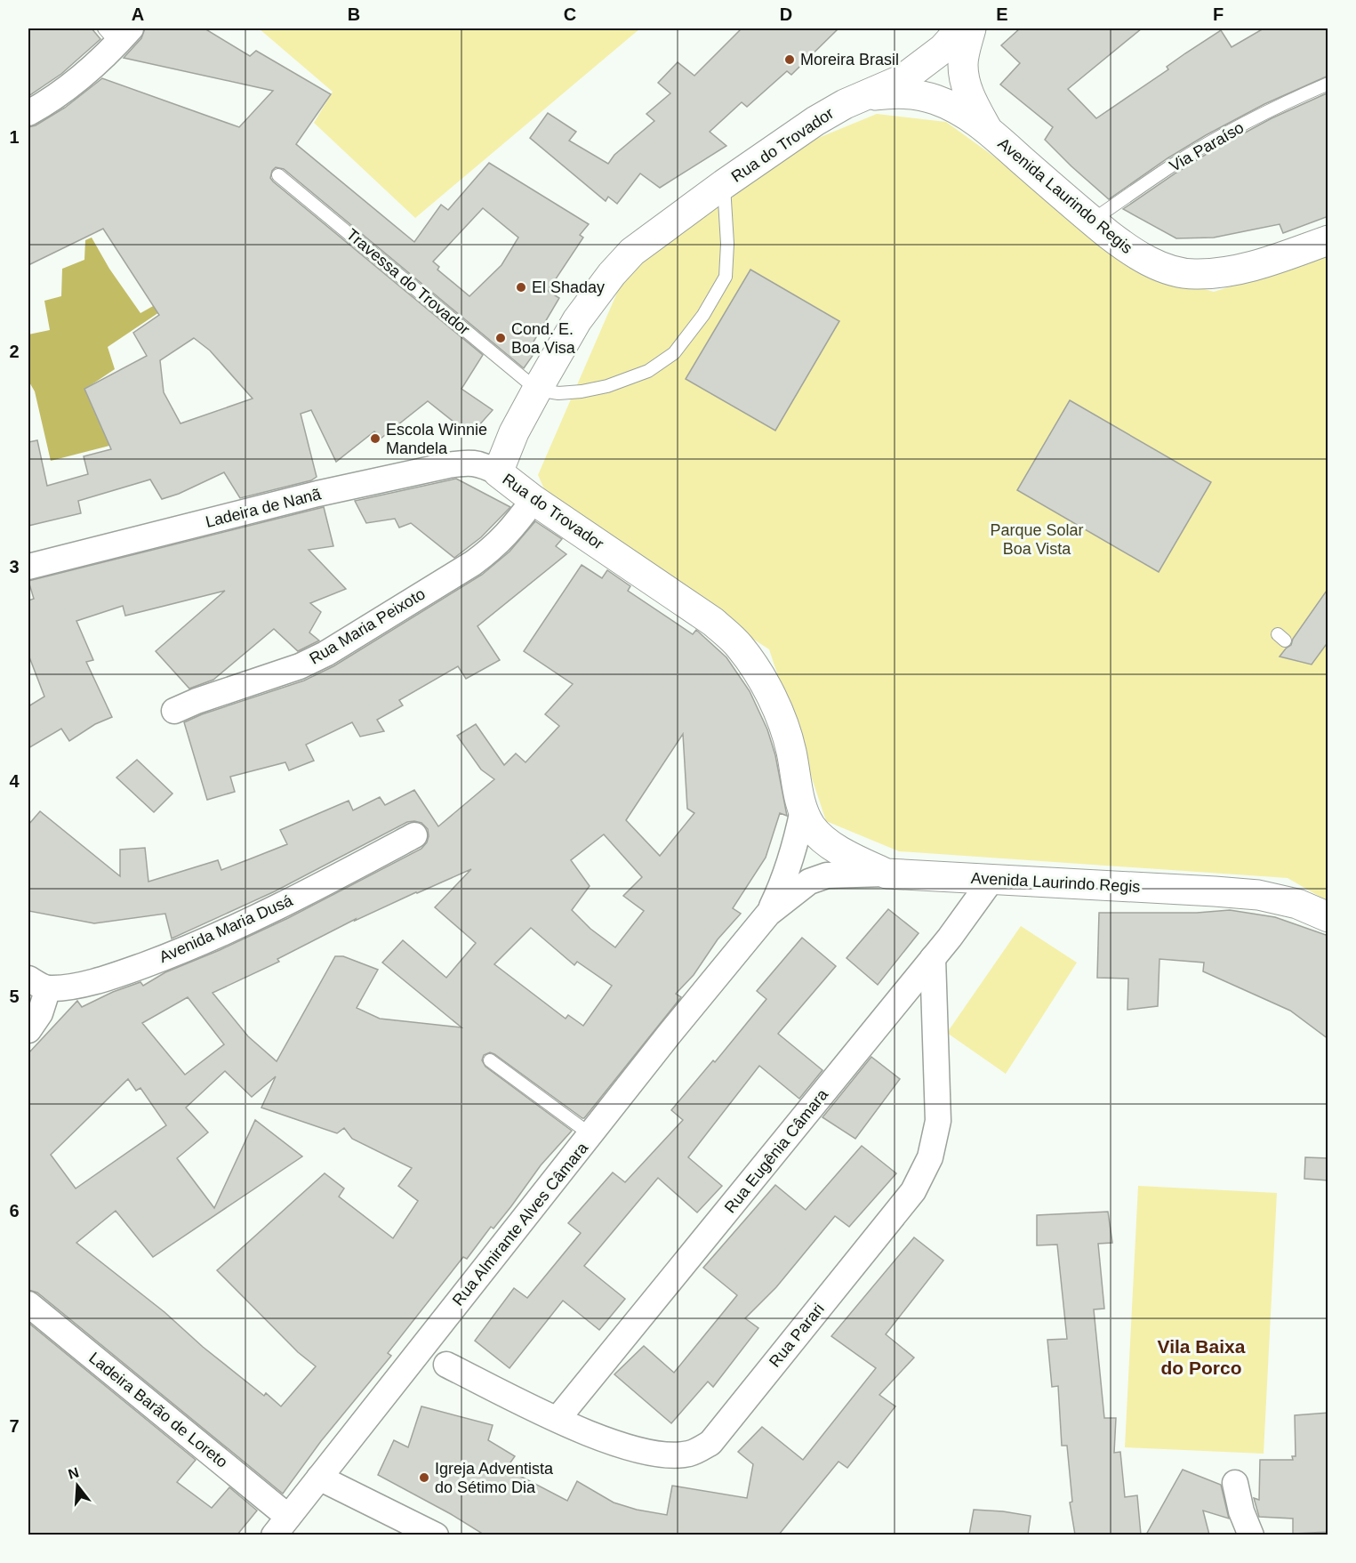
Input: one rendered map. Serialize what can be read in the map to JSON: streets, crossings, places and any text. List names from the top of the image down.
{
  "streets": {
    "street": [
      "Rua do Trovador",
      "Avenida Laurindo Regis",
      "Ladeira de Nanã",
      "Rua Maria Peixoto",
      "Avenida Maria Dusá",
      "Rua Eugênia Câmara",
      "Rua Almirante Alves Câmara",
      "Rua Parari",
      "Ladeira Barão de Loreto"
    ],
    "lane": ["Via Paraíso", "Travessa do Trovador"]
  },
  "crossings": [
    ["Rua do Trovador", "Avenida Laurindo Regis"],
    ["Rua do Trovador", "Travessa do Trovador"],
    ["Rua do Trovador", "Ladeira de Nanã"],
    ["Rua do Trovador", "Rua Maria Peixoto"],
    ["Rua do Trovador", "Rua Almirante Alves Câmara"],
    ["Via Paraíso", "Avenida Laurindo Regis"],
    ["Avenida Laurindo Regis", "Rua Eugênia Câmara"],
    ["Avenida Laurindo Regis", "Rua Almirante Alves Câmara"],
    ["Rua Eugênia Câmara", "Rua Parari"],
    ["Rua Almirante Alves Câmara", "Ladeira Barão de Loreto"]
  ],
  "districts": ["Vila Baixa do Porco"],
  "parks": ["Parque Solar Boa Vista"],
  "places": [
    "Moreira Brasil",
    "El Shaday",
    "Cond. E. Boa Visa",
    "Escola Winnie Mandela",
    "Igreja Adventista do Sétimo Dia"
  ],
  "north": "top",
  "grid": {
    "columns": [
      "A",
      "B",
      "C",
      "D",
      "E",
      "F"
    ],
    "rows": [
      "1",
      "2",
      "3",
      "4",
      "5",
      "6",
      "7"
    ]
  }
}
